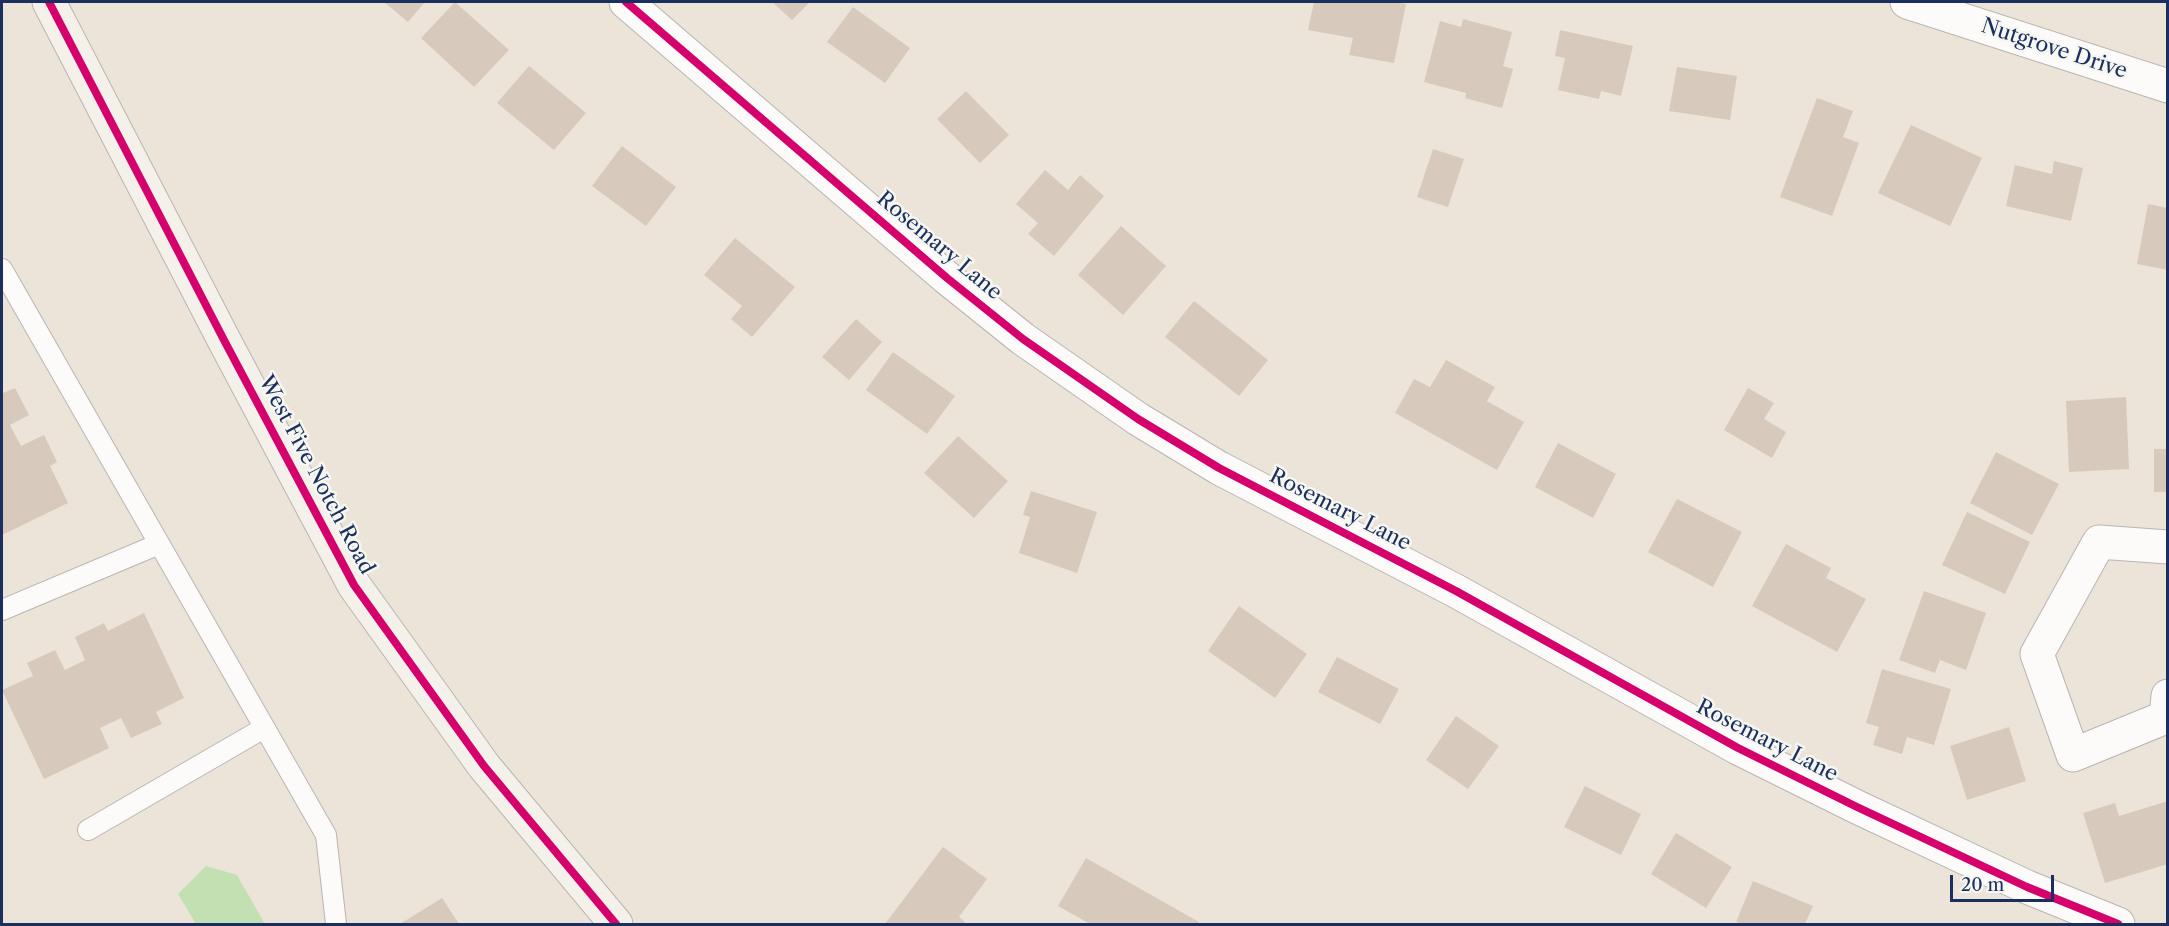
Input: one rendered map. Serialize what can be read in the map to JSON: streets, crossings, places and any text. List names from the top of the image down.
{
  "streets": {
    "street": ["Nutgrove Drive", "Rosemary Lane", "West Five Notch Road"]
  },
  "scale_bar": "20 m"
}
